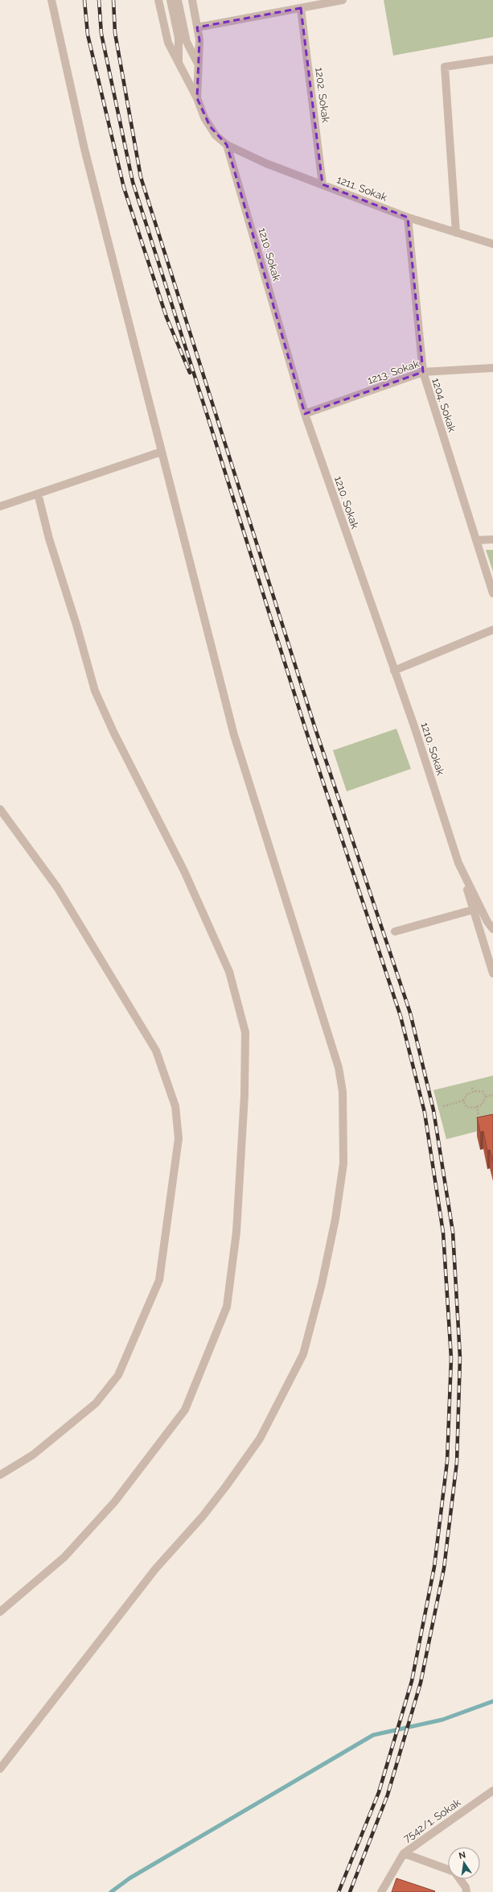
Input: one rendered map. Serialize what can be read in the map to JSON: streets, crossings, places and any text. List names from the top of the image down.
{
  "streets": {
    "street": [
      "1202. Sokak",
      "1211. Sokak",
      "1210. Sokak",
      "1213. Sokak",
      "1204. Sokak",
      "7542/1. Sokak"
    ]
  },
  "crossings": [
    ["1202. Sokak", "1211. Sokak"],
    ["1211. Sokak", "1210. Sokak"],
    ["1211. Sokak", "1204. Sokak"],
    ["1210. Sokak", "1213. Sokak"],
    ["1213. Sokak", "1204. Sokak"]
  ],
  "north": "top"
}
